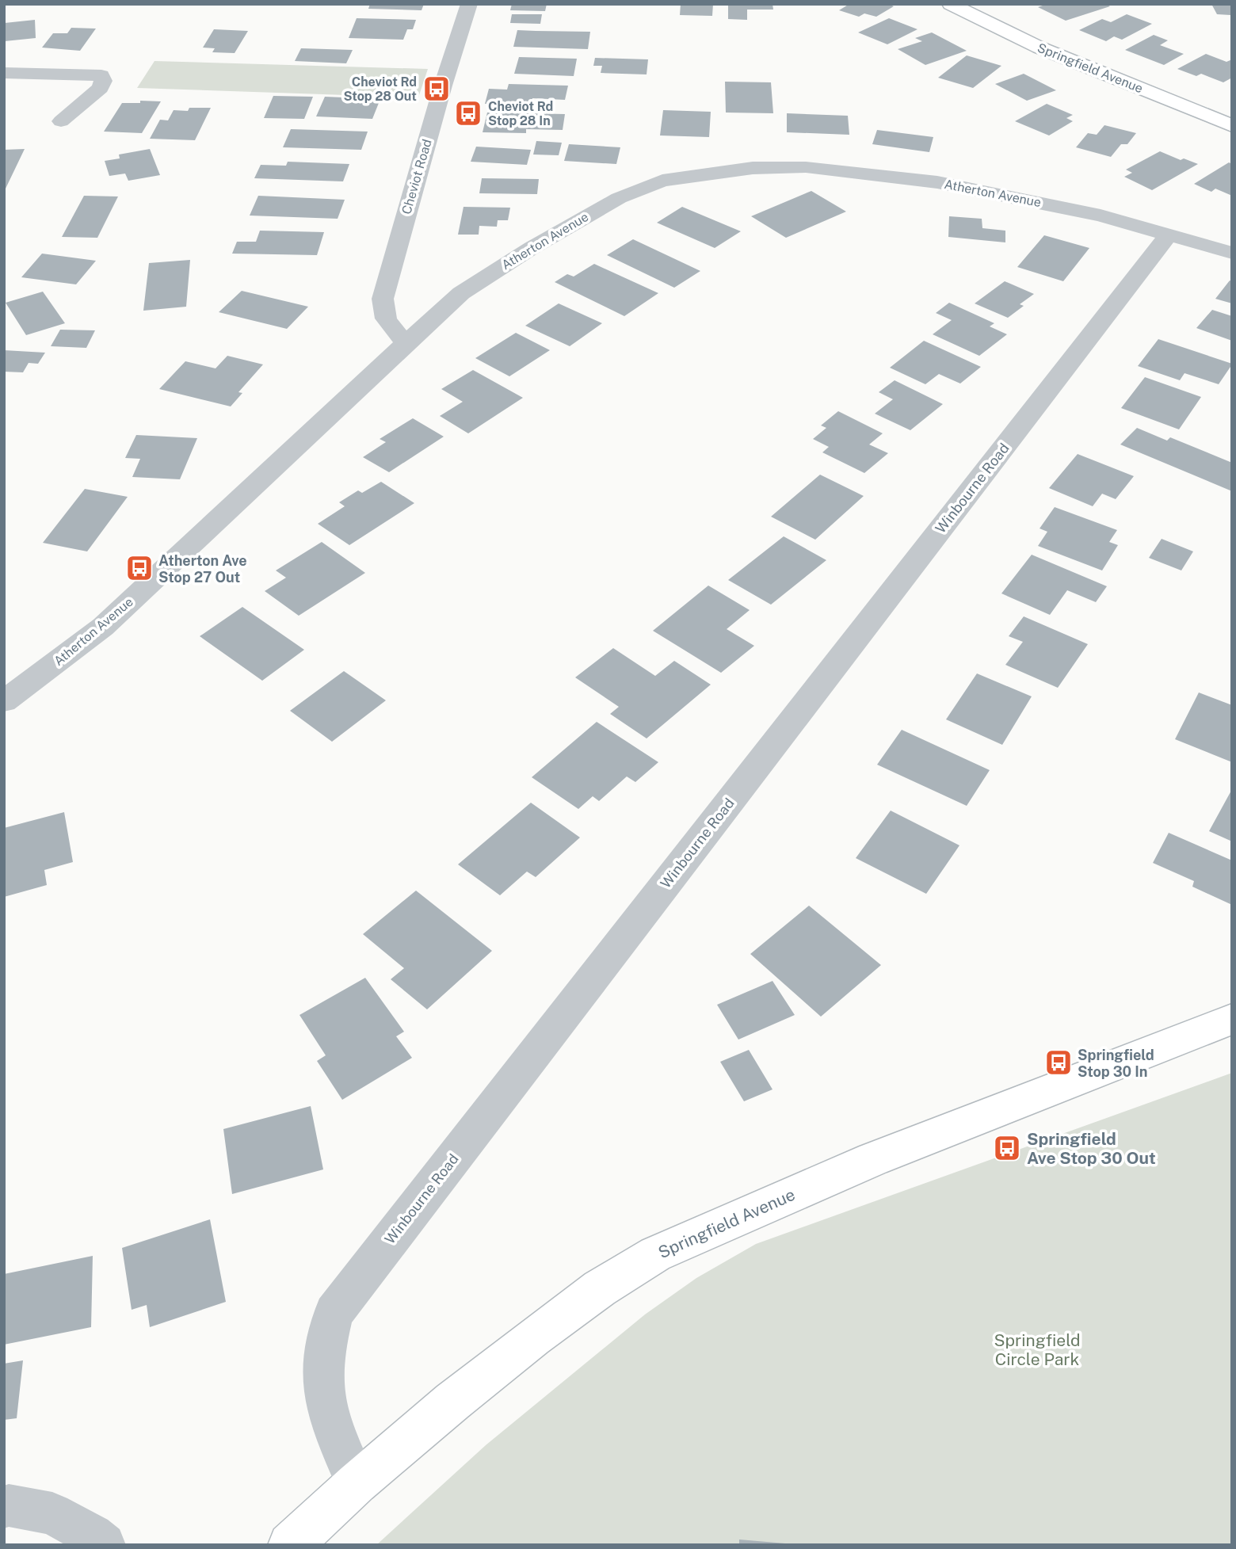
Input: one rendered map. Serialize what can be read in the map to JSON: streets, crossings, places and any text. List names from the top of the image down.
{
  "streets": {
    "street": [
      "Springfield Avenue",
      "Cheviot Road",
      "Atherton Avenue",
      "Winbourne Road"
    ]
  },
  "crossings": [
    ["Springfield Avenue", "Winbourne Road"],
    ["Cheviot Road", "Atherton Avenue"],
    ["Atherton Avenue", "Winbourne Road"]
  ],
  "parks": ["Springfield Circle Park"],
  "places": {
    "bus stop": [
      "Cheviot Rd Stop 28 Out",
      "Cheviot Rd Stop 28 In",
      "Atherton Ave Stop 27 Out",
      "Springfield Stop 30 In",
      "Springfield Ave Stop 30 Out"
    ]
  }
}
